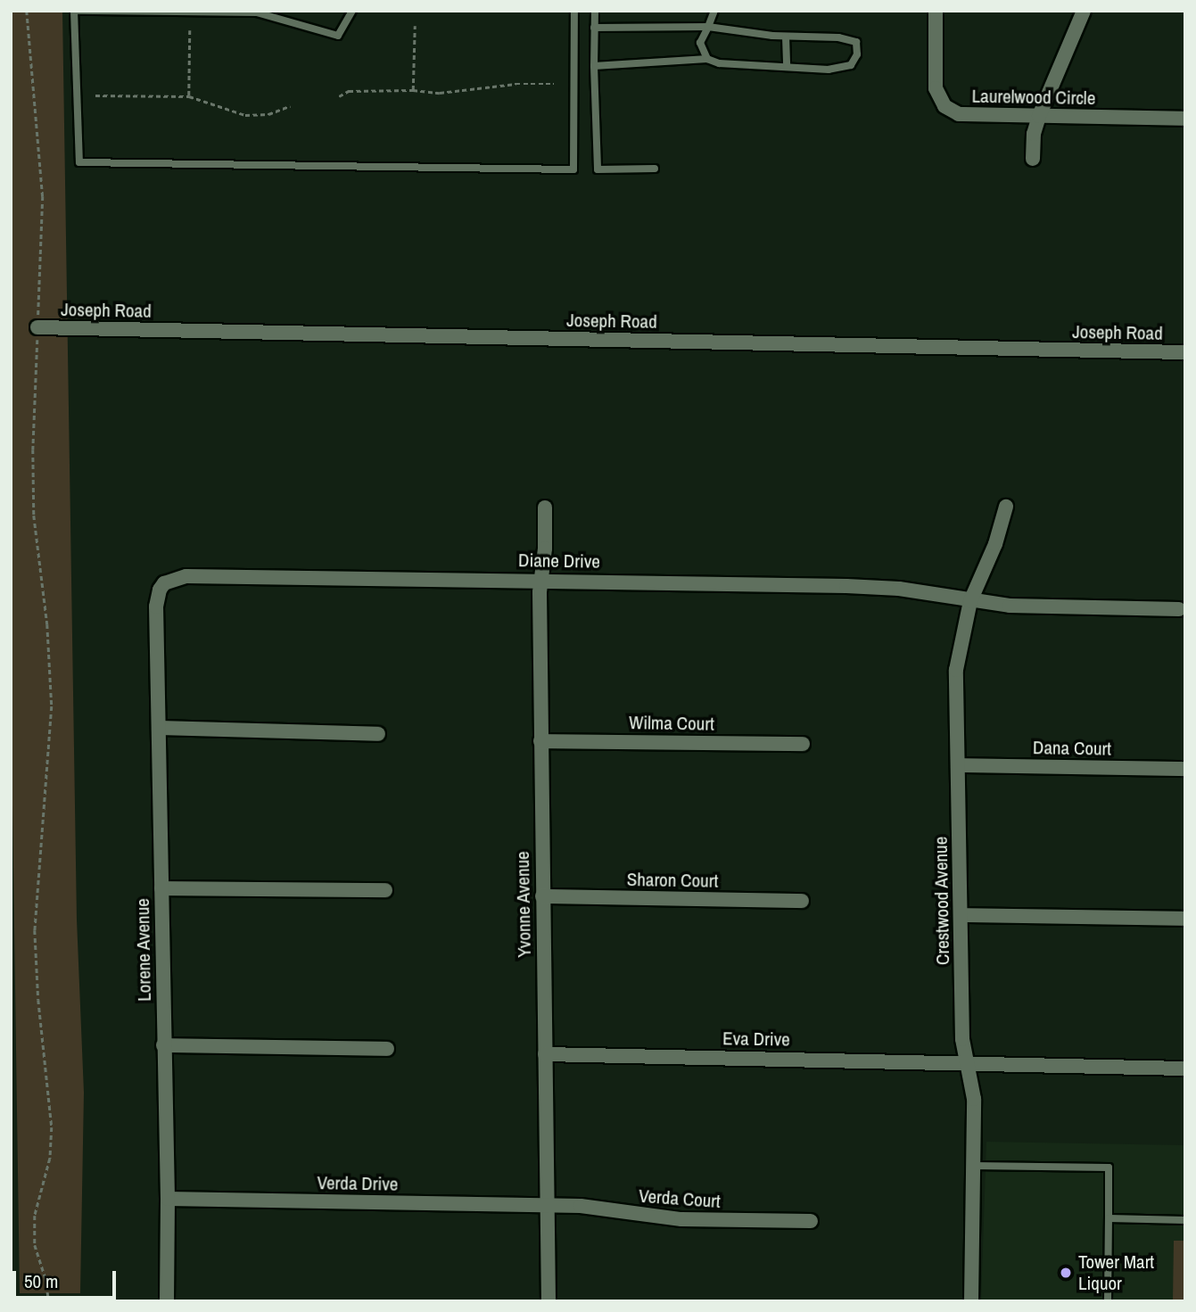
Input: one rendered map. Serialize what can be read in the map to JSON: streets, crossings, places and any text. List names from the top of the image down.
{
  "streets": {
    "street": [
      "Laurelwood Circle",
      "Joseph Road",
      "Diane Drive",
      "Wilma Court",
      "Dana Court",
      "Sharon Court",
      "Crestwood Avenue",
      "Yvonne Avenue",
      "Lorene Avenue",
      "Eva Drive",
      "Verda Drive",
      "Verda Court"
    ]
  },
  "crossings": [
    ["Diane Drive", "Crestwood Avenue"],
    ["Diane Drive", "Yvonne Avenue"],
    ["Diane Drive", "Lorene Avenue"],
    ["Wilma Court", "Yvonne Avenue"],
    ["Dana Court", "Crestwood Avenue"],
    ["Sharon Court", "Yvonne Avenue"],
    ["Crestwood Avenue", "Eva Drive"],
    ["Yvonne Avenue", "Eva Drive"],
    ["Yvonne Avenue", "Verda Drive"],
    ["Yvonne Avenue", "Verda Court"],
    ["Lorene Avenue", "Verda Drive"],
    ["Verda Drive", "Verda Court"]
  ],
  "places": ["Tower Mart Liquor"],
  "scale_bar": "50 m"
}
